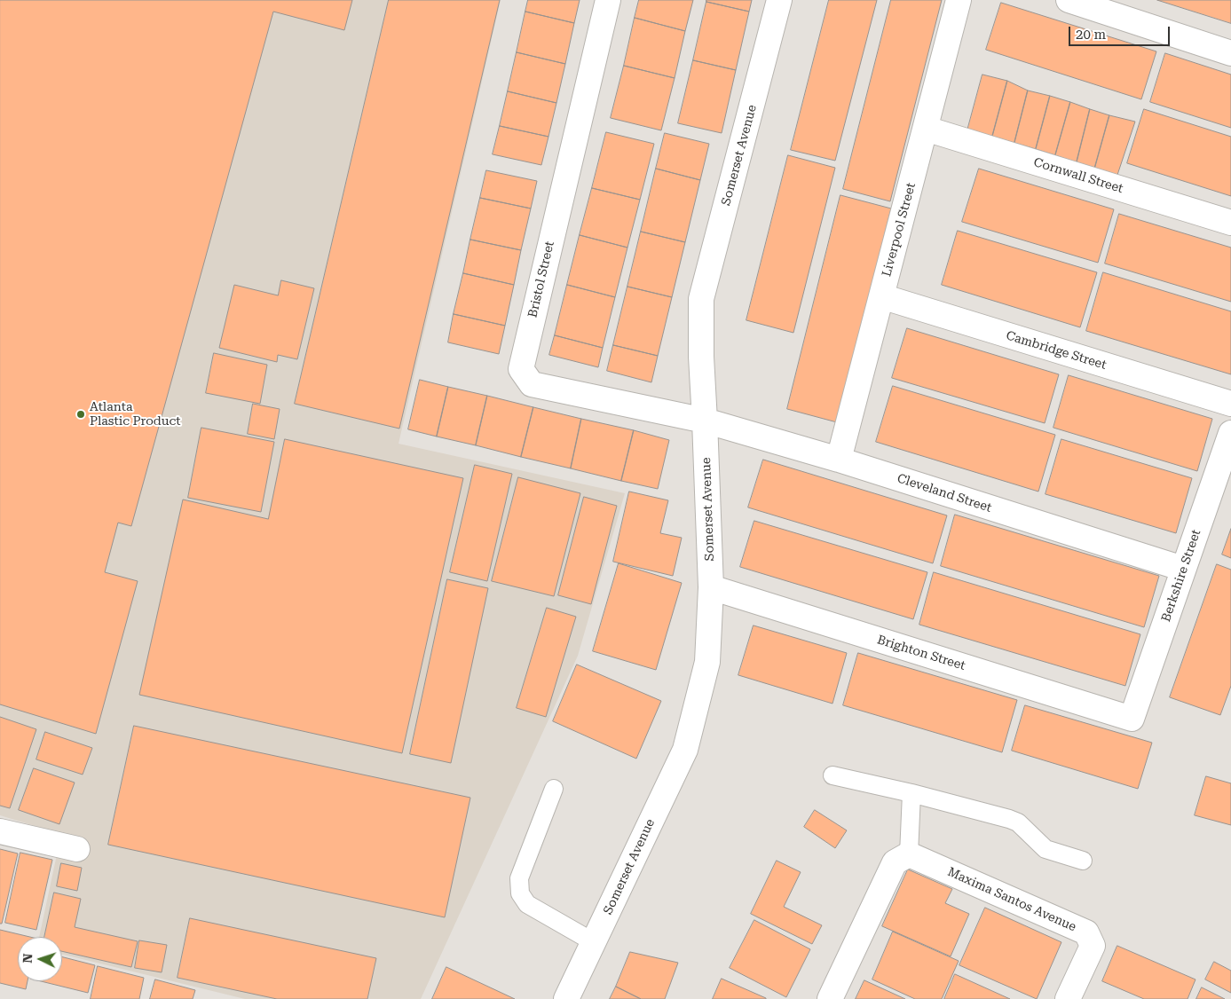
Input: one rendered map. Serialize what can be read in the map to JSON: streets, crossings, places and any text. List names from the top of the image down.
{
  "streets": {
    "street": [
      "Somerset Avenue",
      "Cornwall Street",
      "Liverpool Street",
      "Bristol Street",
      "Cambridge Street",
      "Cleveland Street",
      "Berkshire Street",
      "Brighton Street",
      "Maxima Santos Avenue"
    ]
  },
  "crossings": [
    ["Somerset Avenue", "Bristol Street"],
    ["Somerset Avenue", "Cleveland Street"],
    ["Somerset Avenue", "Brighton Street"],
    ["Cornwall Street", "Liverpool Street"],
    ["Liverpool Street", "Cambridge Street"],
    ["Liverpool Street", "Cleveland Street"],
    ["Bristol Street", "Cleveland Street"],
    ["Cleveland Street", "Berkshire Street"],
    ["Berkshire Street", "Brighton Street"]
  ],
  "places": ["Atlanta Plastic Product"],
  "scale_bar": "20 m",
  "north": "left"
}
